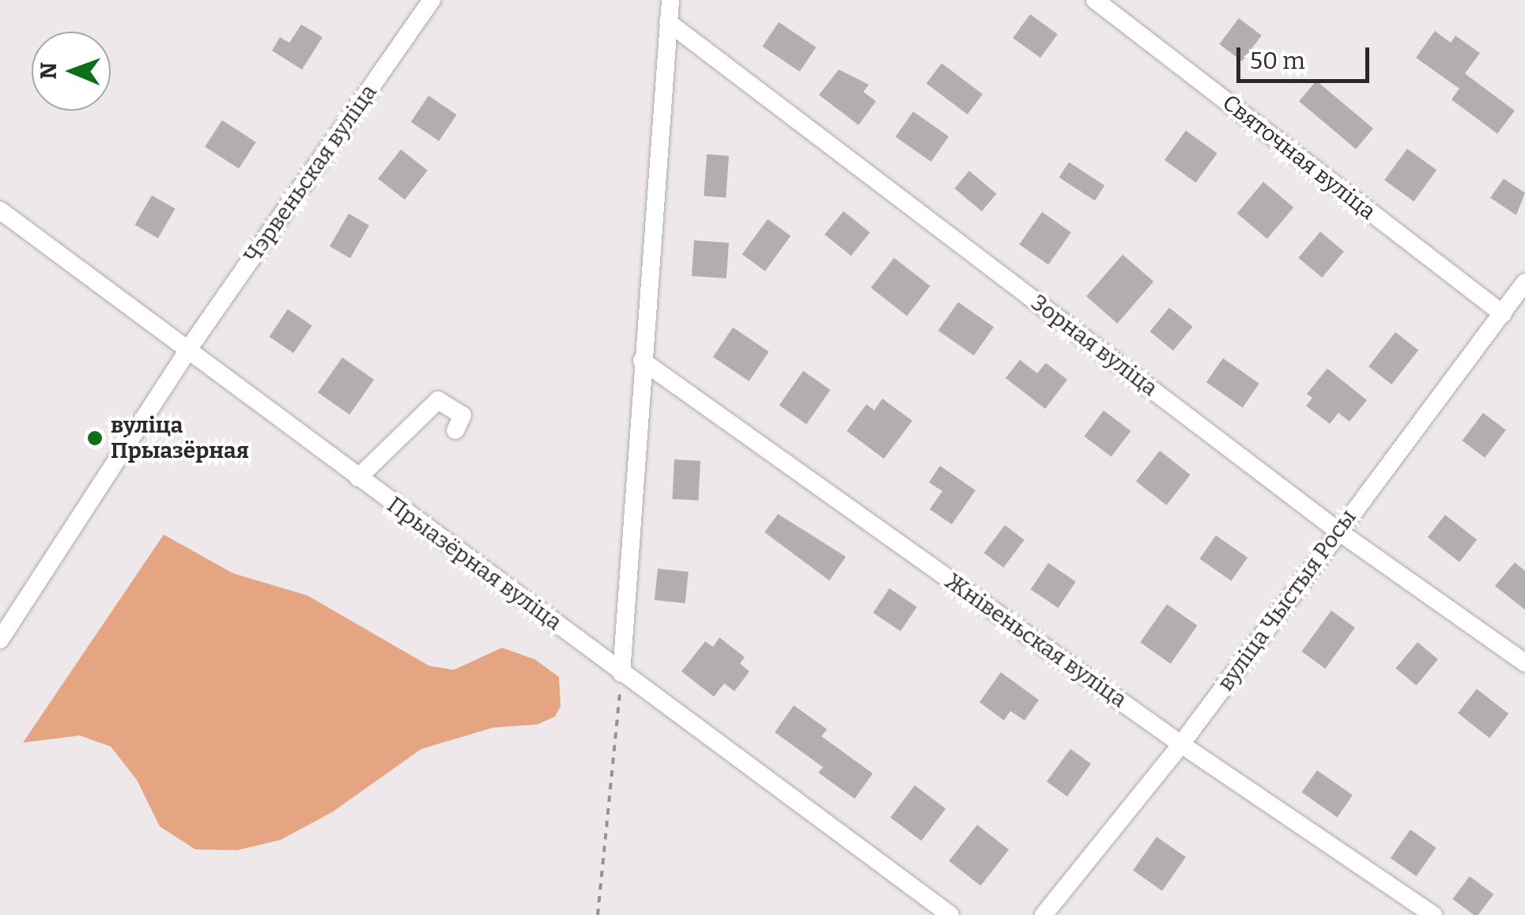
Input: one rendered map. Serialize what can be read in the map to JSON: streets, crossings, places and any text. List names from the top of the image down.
{
  "streets": {
    "street": [
      "Святочная вуліца",
      "Чэрвеньская вуліца",
      "Зорная вуліца",
      "Прыазёрная вуліца",
      "вуліца Чыстыя Росы",
      "Жнівеньская вуліца"
    ]
  },
  "crossings": [
    ["Святочная вуліца", "вуліца Чыстыя Росы"],
    ["Чэрвеньская вуліца", "Прыазёрная вуліца"],
    ["Зорная вуліца", "вуліца Чыстыя Росы"],
    ["вуліца Чыстыя Росы", "Жнівеньская вуліца"]
  ],
  "places": ["вуліца Прыазёрная"],
  "scale_bar": "50 m",
  "north": "left"
}
